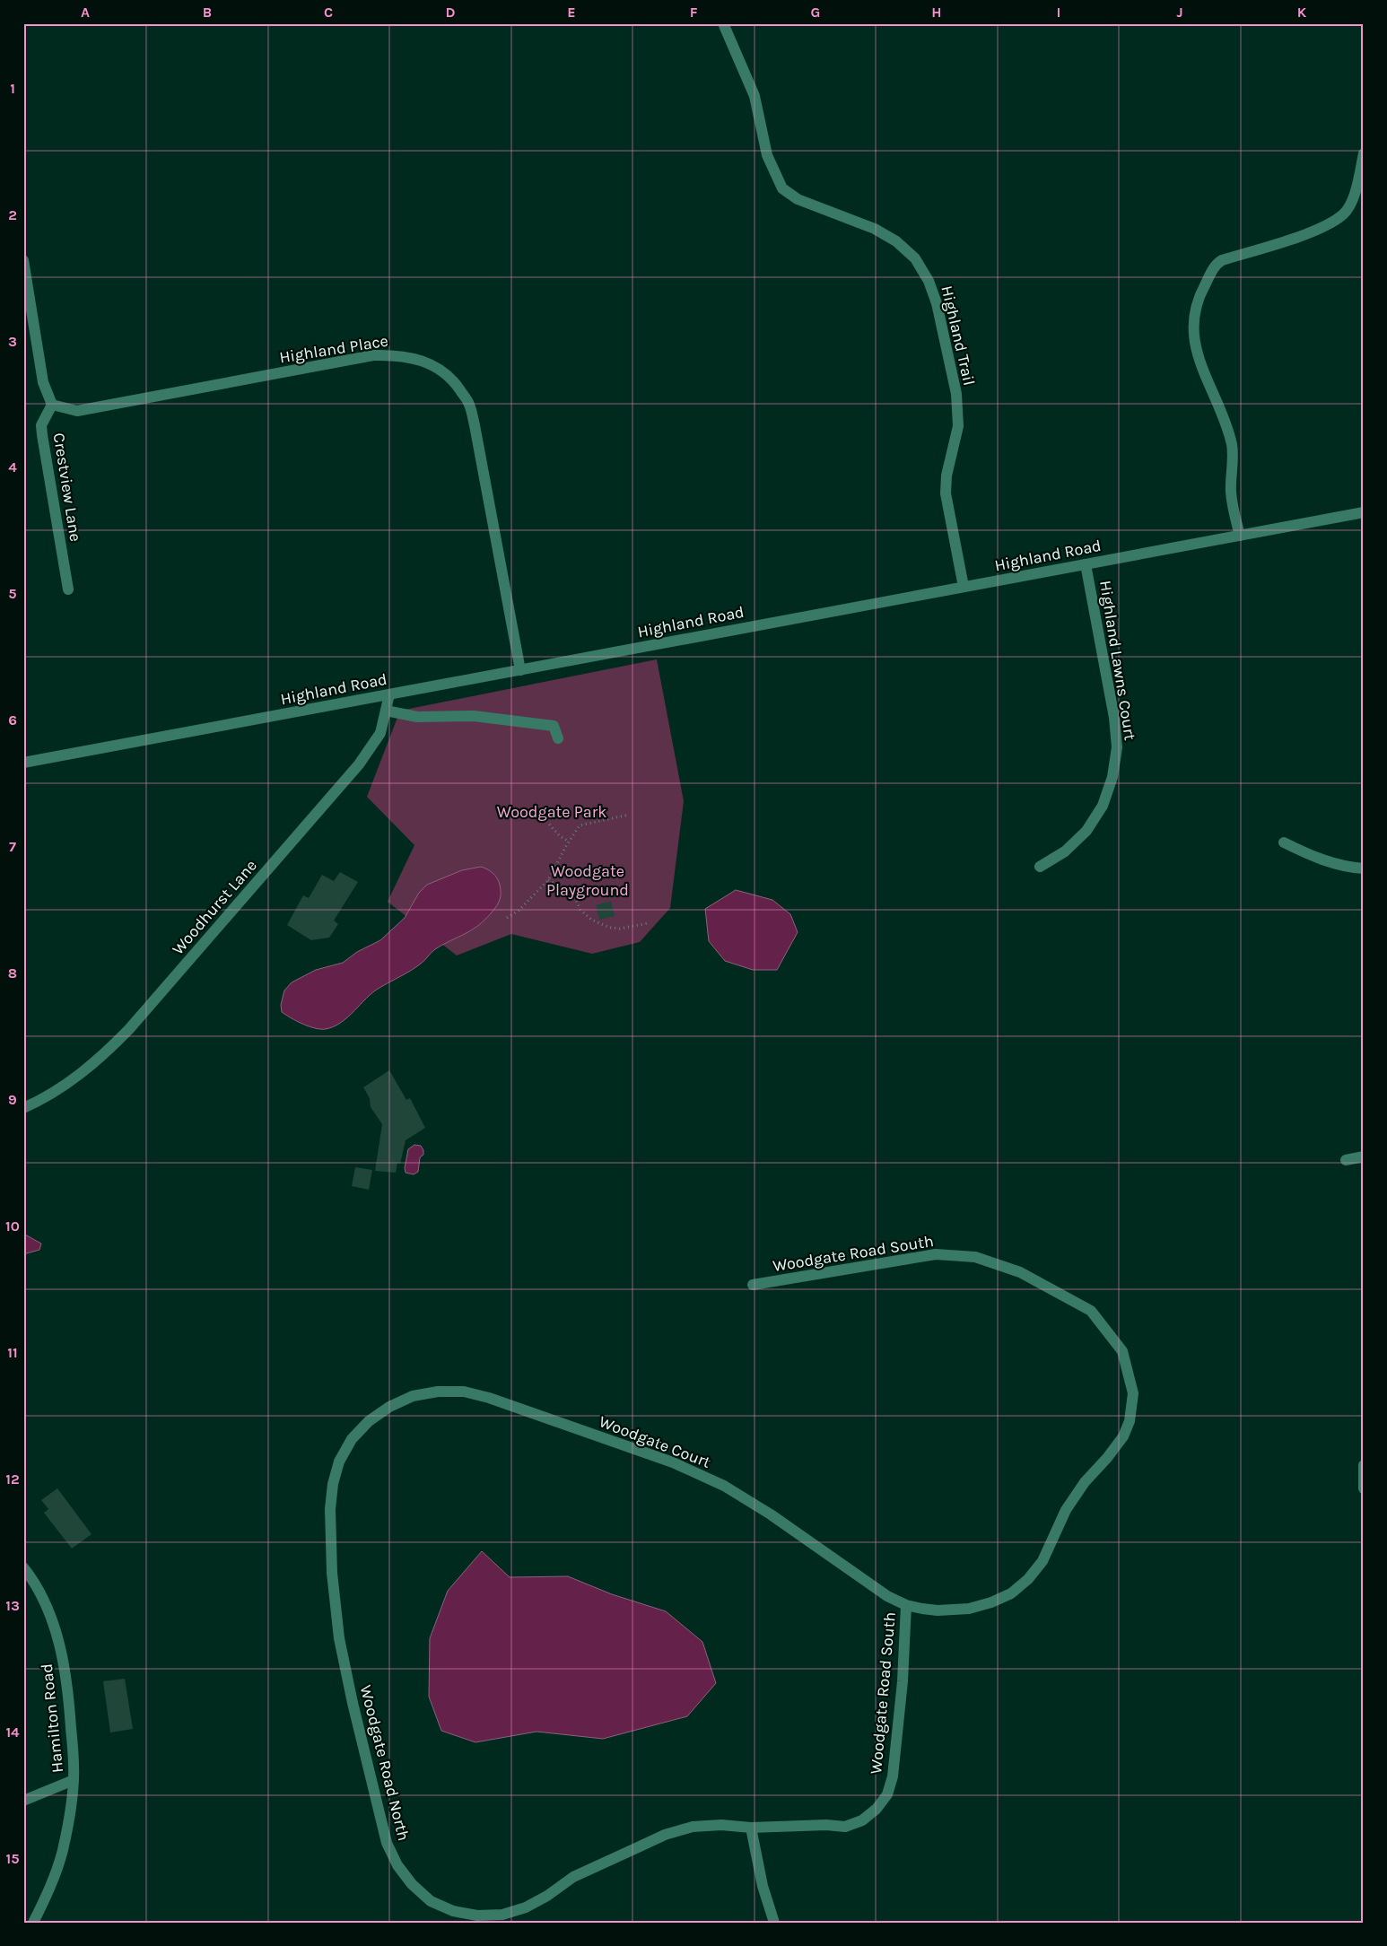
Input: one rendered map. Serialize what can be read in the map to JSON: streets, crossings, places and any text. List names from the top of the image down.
{
  "streets": {
    "street": [
      "Highland Trail",
      "Highland Place",
      "Crestview Lane",
      "Highland Road",
      "Highland Lawns Court",
      "Woodhurst Lane",
      "Woodgate Road South",
      "Woodgate Court",
      "Hamilton Road",
      "Woodgate Road North"
    ]
  },
  "crossings": [
    ["Highland Trail", "Highland Road"],
    ["Highland Place", "Crestview Lane"],
    ["Highland Place", "Highland Road"],
    ["Highland Road", "Highland Lawns Court"],
    ["Highland Road", "Woodhurst Lane"],
    ["Woodgate Road South", "Woodgate Court"],
    ["Woodgate Road South", "Woodgate Road North"],
    ["Woodgate Court", "Woodgate Road North"]
  ],
  "parks": ["Woodgate Park", "Woodgate Playground"],
  "grid": {
    "columns": [
      "A",
      "B",
      "C",
      "D",
      "E",
      "F",
      "G",
      "H",
      "I",
      "J",
      "K"
    ],
    "rows": [
      "1",
      "2",
      "3",
      "4",
      "5",
      "6",
      "7",
      "8",
      "9",
      "10",
      "11",
      "12",
      "13",
      "14",
      "15"
    ]
  }
}
